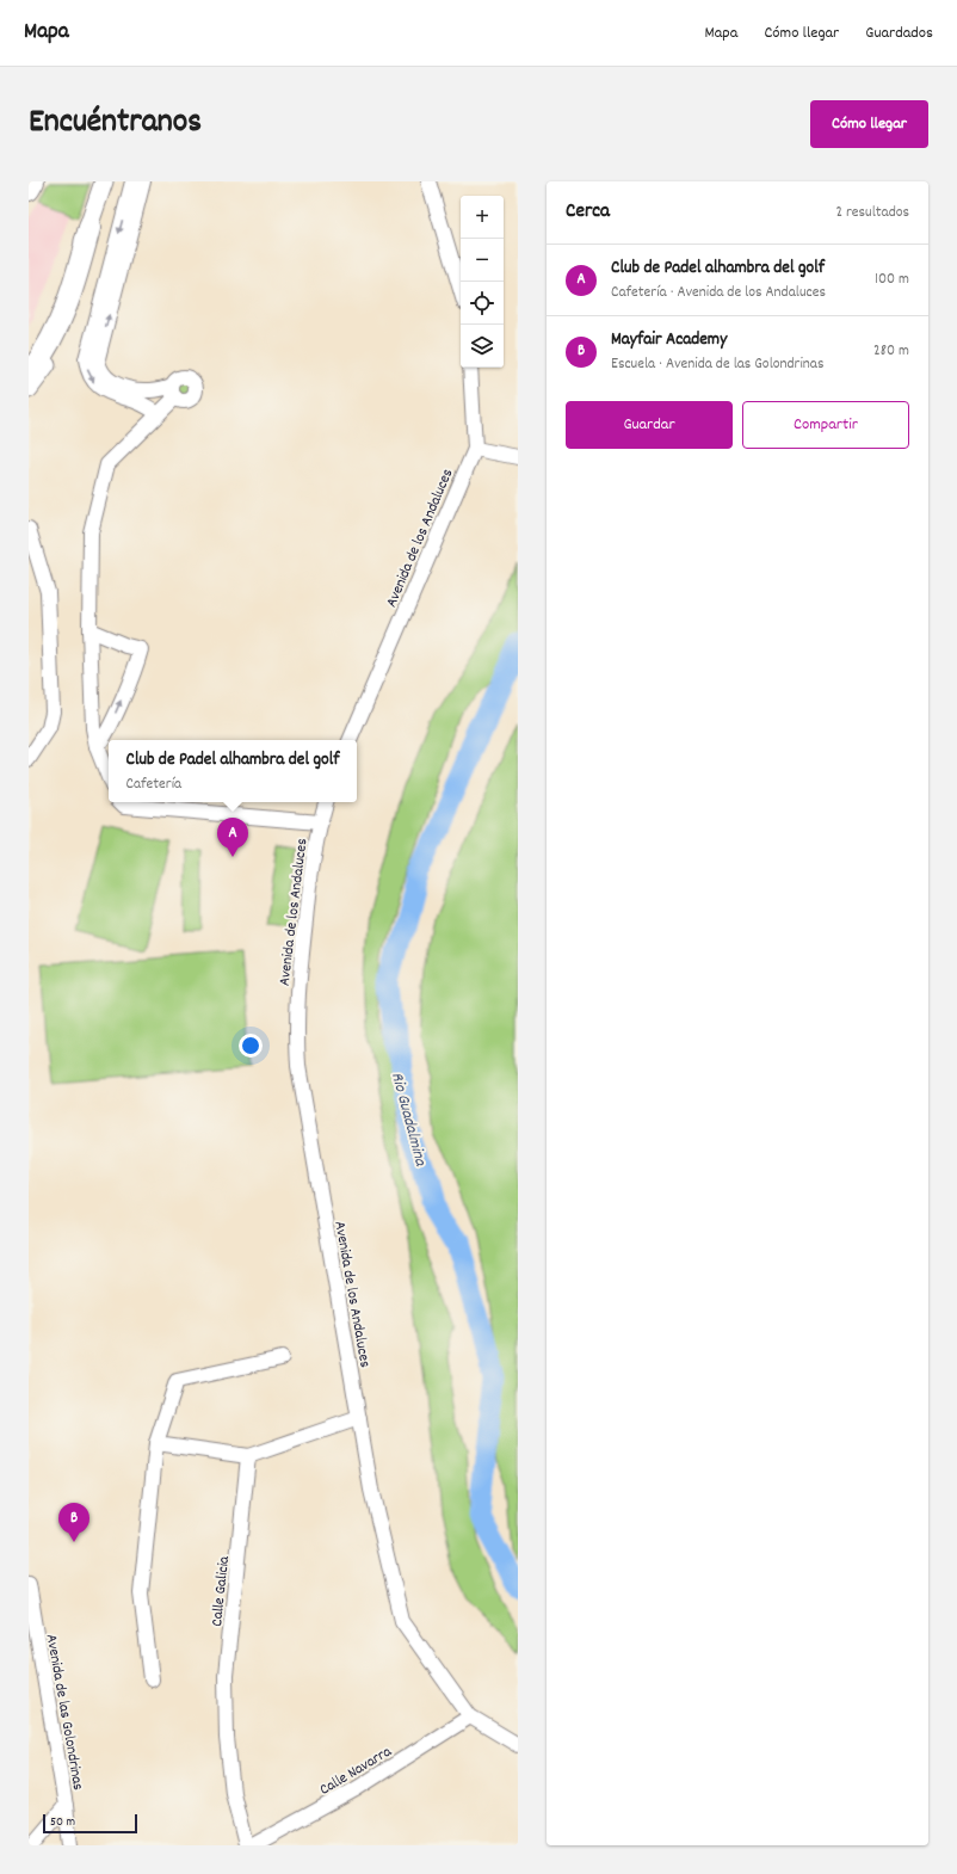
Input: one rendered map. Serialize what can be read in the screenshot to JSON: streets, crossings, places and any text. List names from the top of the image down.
{
  "streets": {
    "street": [
      "Avenida de los Andaluces",
      "Calle Galicia",
      "Avenida de las Golondrinas",
      "Calle Navarra"
    ]
  },
  "crossings": [
    ["Avenida de los Andaluces", "Calle Navarra"]
  ],
  "water": ["Rio Guadalmina"],
  "scale_bar": "50 m",
  "page": {
    "header": "Mapa",
    "nav": ["Mapa", "Cómo llegar", "Guardados"],
    "title": "Encuéntranos",
    "buttons": [
      "Cómo llegar",
      ["Guardar", "Compartir"]
    ],
    "heading": ["Cerca", "2 resultados"],
    "map_buttons": ["+", "−"],
    "list": [
      {
        "mark": "A",
        "name": "Club de Padel alhambra del golf",
        "note": "Cafetería · Avenida de los Andaluces",
        "value": "100 m"
      },
      {
        "mark": "B",
        "name": "Mayfair Academy",
        "note": "Escuela · Avenida de las Golondrinas",
        "value": "280 m"
      }
    ],
    "popup": ["Club de Padel alhambra del golf", "Cafetería"],
    "pins": ["A", "B"],
    "scale": "50 m"
  }
}
